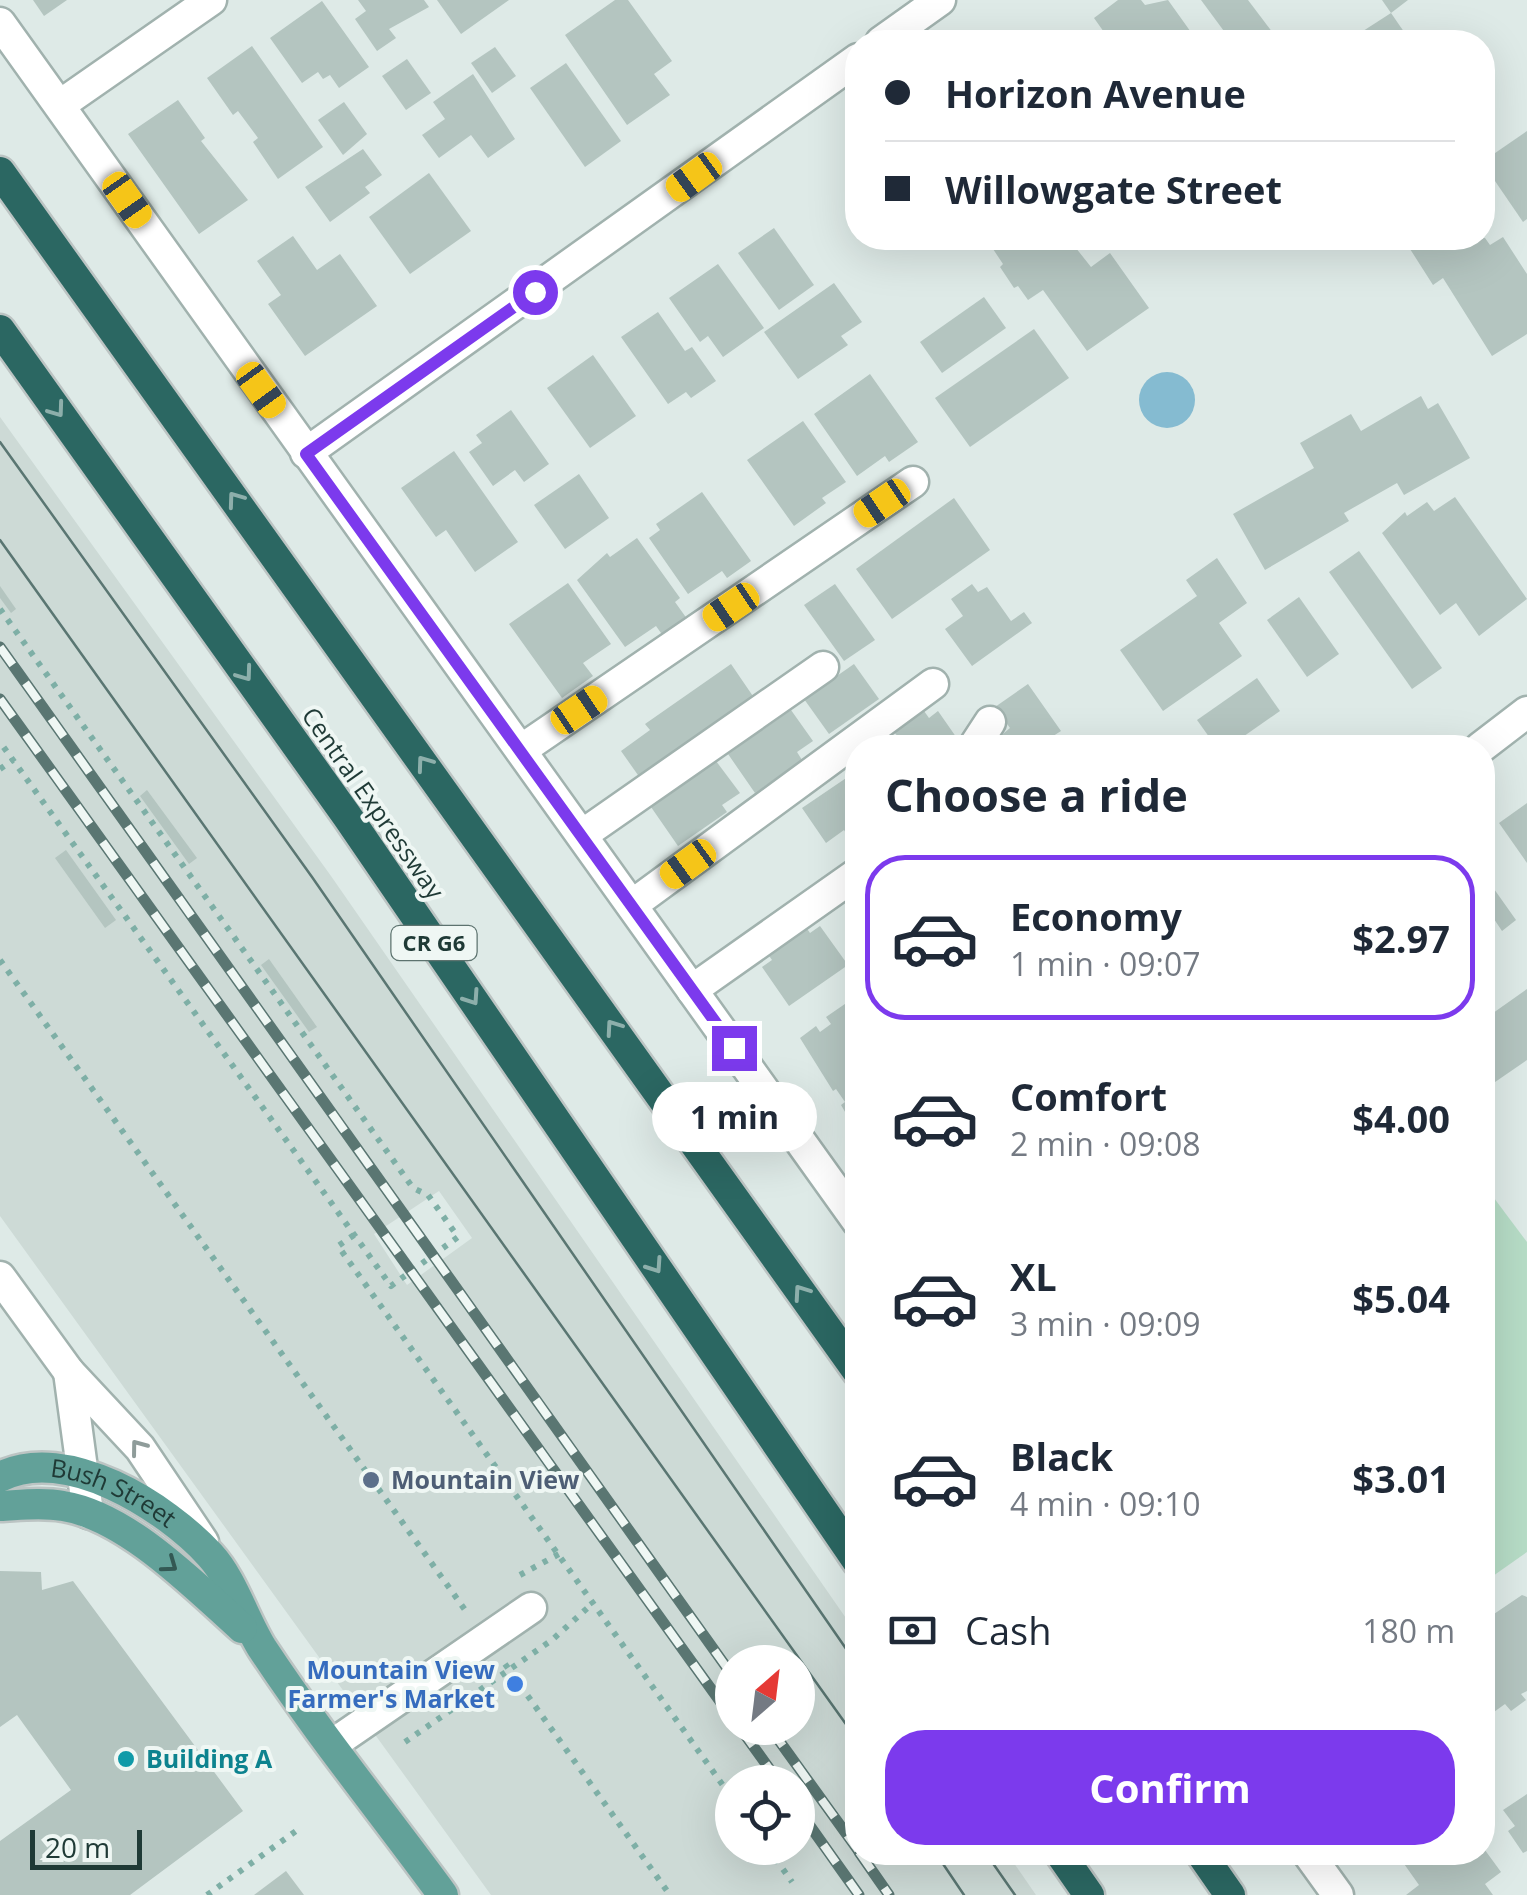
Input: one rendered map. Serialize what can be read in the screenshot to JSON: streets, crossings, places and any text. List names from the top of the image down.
{
  "streets": {
    "highway": ["Central Expressway", "CR G6"],
    "main road": ["Bush Street"]
  },
  "places": ["Mountain View", "Mountain View Farmer's Market", "Building A"],
  "scale_bar": "20 m",
  "north": "top right",
  "page": {
    "banner": ["Horizon Avenue", "Willowgate Street"],
    "heading": "Choose a ride",
    "list": [
      {
        "name": "Economy",
        "note": "1 min · 09:07",
        "value": "$2.97"
      },
      {
        "name": "Comfort",
        "note": "2 min · 09:08",
        "value": "$4.00"
      },
      {
        "name": "XL",
        "note": "3 min · 09:09",
        "value": "$5.04"
      },
      {
        "name": "Black",
        "note": "4 min · 09:10",
        "value": "$3.01"
      }
    ],
    "bubble": "1 min",
    "pay": ["Cash", "180 m"],
    "buttons": "Confirm",
    "scale": "20 m"
  }
}
